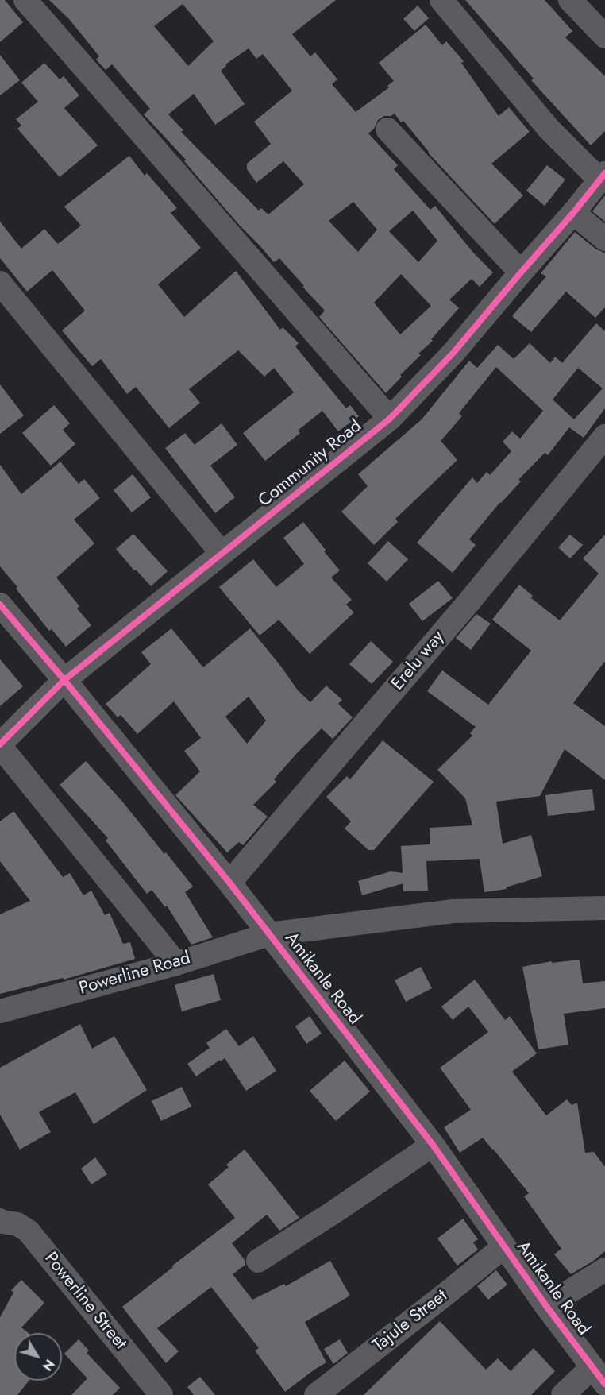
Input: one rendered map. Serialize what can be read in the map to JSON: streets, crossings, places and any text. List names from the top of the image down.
{
  "streets": {
    "street": [
      "Community Road",
      "Erelu way",
      "Powerline Road",
      "Amikanle Road",
      "Powerline Street",
      "Tajule Street"
    ]
  },
  "crossings": [
    ["Community Road", "Amikanle Road"],
    ["Erelu way", "Amikanle Road"],
    ["Powerline Road", "Amikanle Road"],
    ["Amikanle Road", "Tajule Street"]
  ],
  "north": "bottom right"
}
